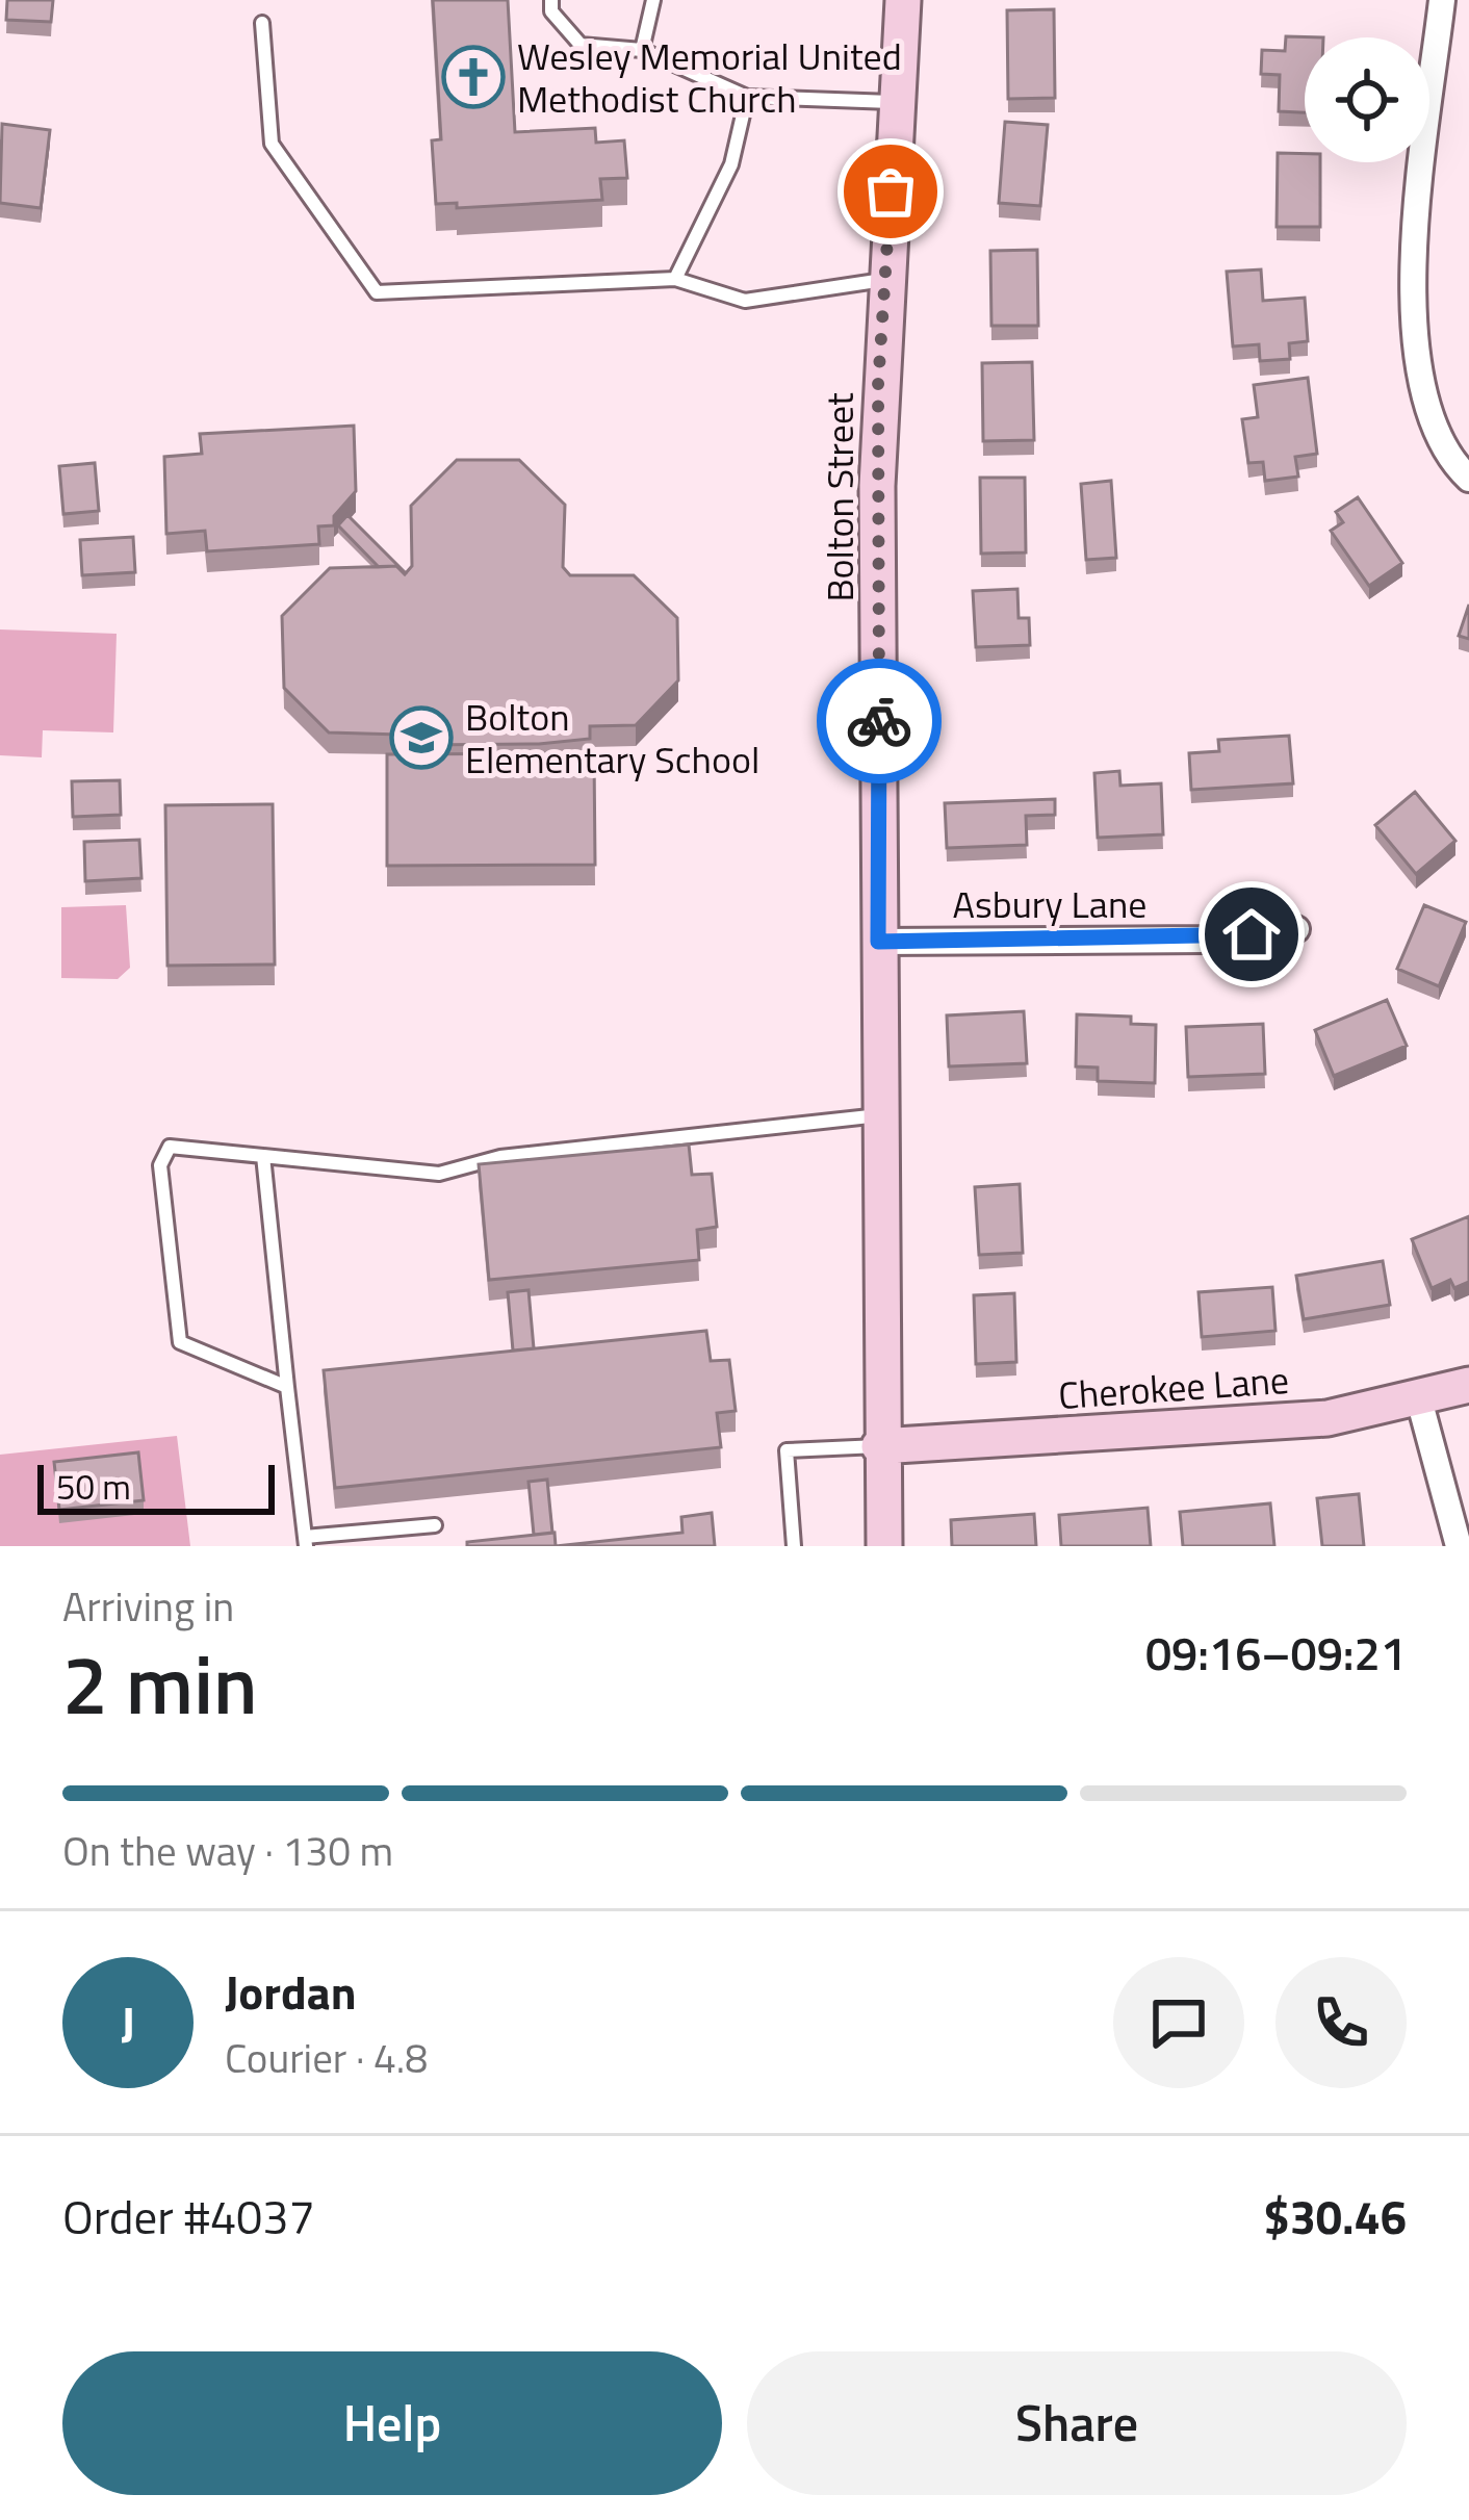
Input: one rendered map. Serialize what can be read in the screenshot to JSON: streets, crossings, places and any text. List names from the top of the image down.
{
  "streets": {
    "street": ["Bolton Street", "Asbury Lane", "Cherokee Lane"]
  },
  "crossings": [
    ["Bolton Street", "Asbury Lane"],
    ["Bolton Street", "Cherokee Lane"]
  ],
  "places": {
    "church": ["Wesley Memorial United Methodist Church"],
    "school or university": ["Bolton Elementary School"]
  },
  "scale_bar": "50 m",
  "page": {
    "scale": "50 m",
    "heading": ["2 min", "Arriving in", "09:16–09:21"],
    "panel": [
      "Jordan",
      "Courier · 4.8",
      "Order #4037",
      "$30.46"
    ],
    "bar": "On the way · 130 m",
    "round": "J",
    "buttons": ["Help", "Share"]
  }
}
